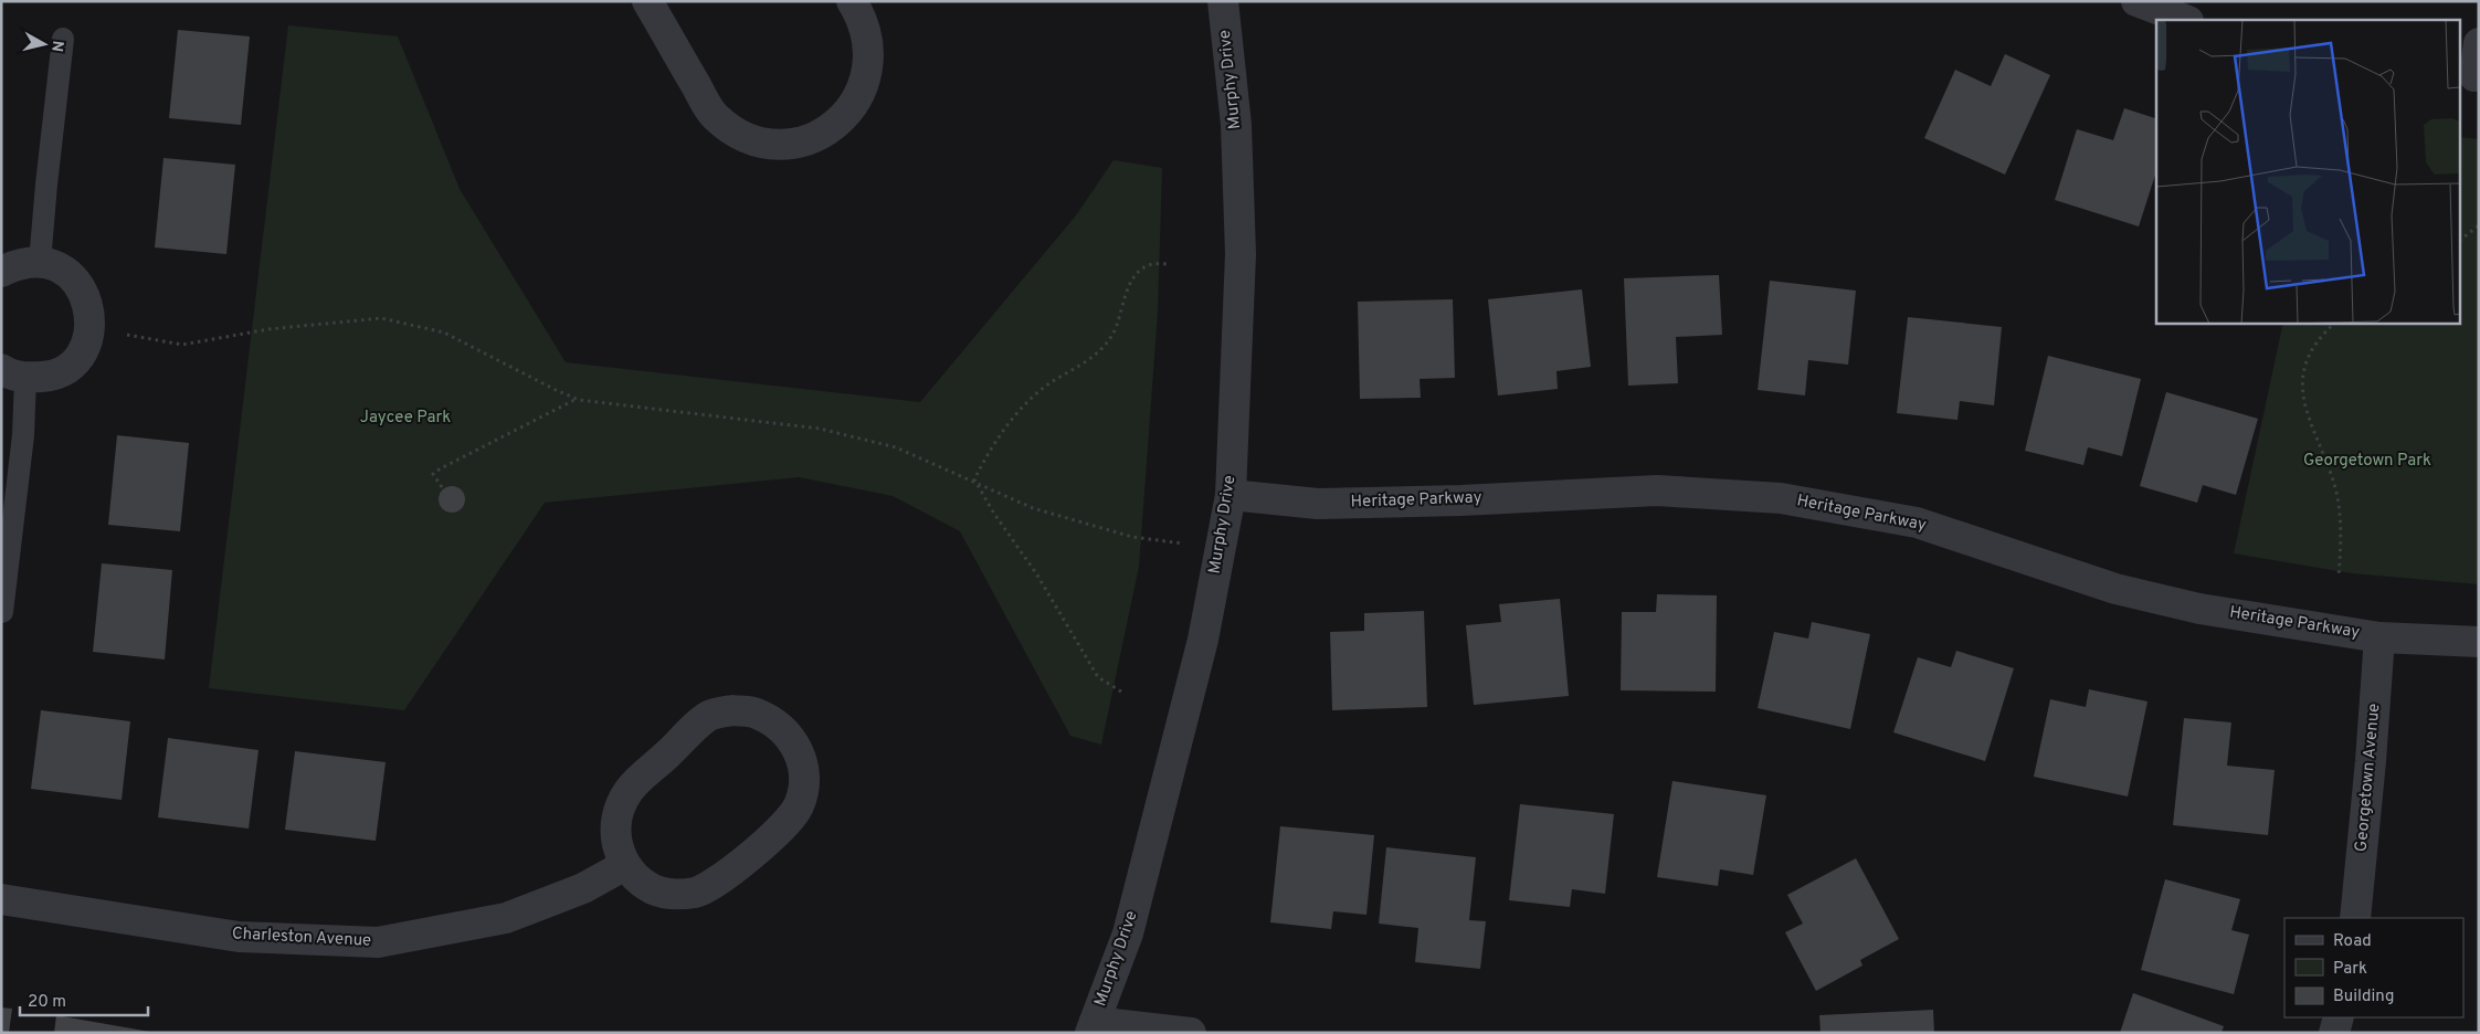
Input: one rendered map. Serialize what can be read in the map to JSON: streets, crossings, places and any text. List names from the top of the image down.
{
  "streets": {
    "street": [
      "Murphy Drive",
      "Heritage Parkway",
      "Georgetown Avenue",
      "Charleston Avenue"
    ]
  },
  "crossings": [
    ["Murphy Drive", "Heritage Parkway"],
    ["Heritage Parkway", "Georgetown Avenue"]
  ],
  "parks": ["Jaycee Park", "Georgetown Park"],
  "legend": ["Road", "Park", "Building"],
  "scale_bar": "20 m",
  "north": "right"
}
